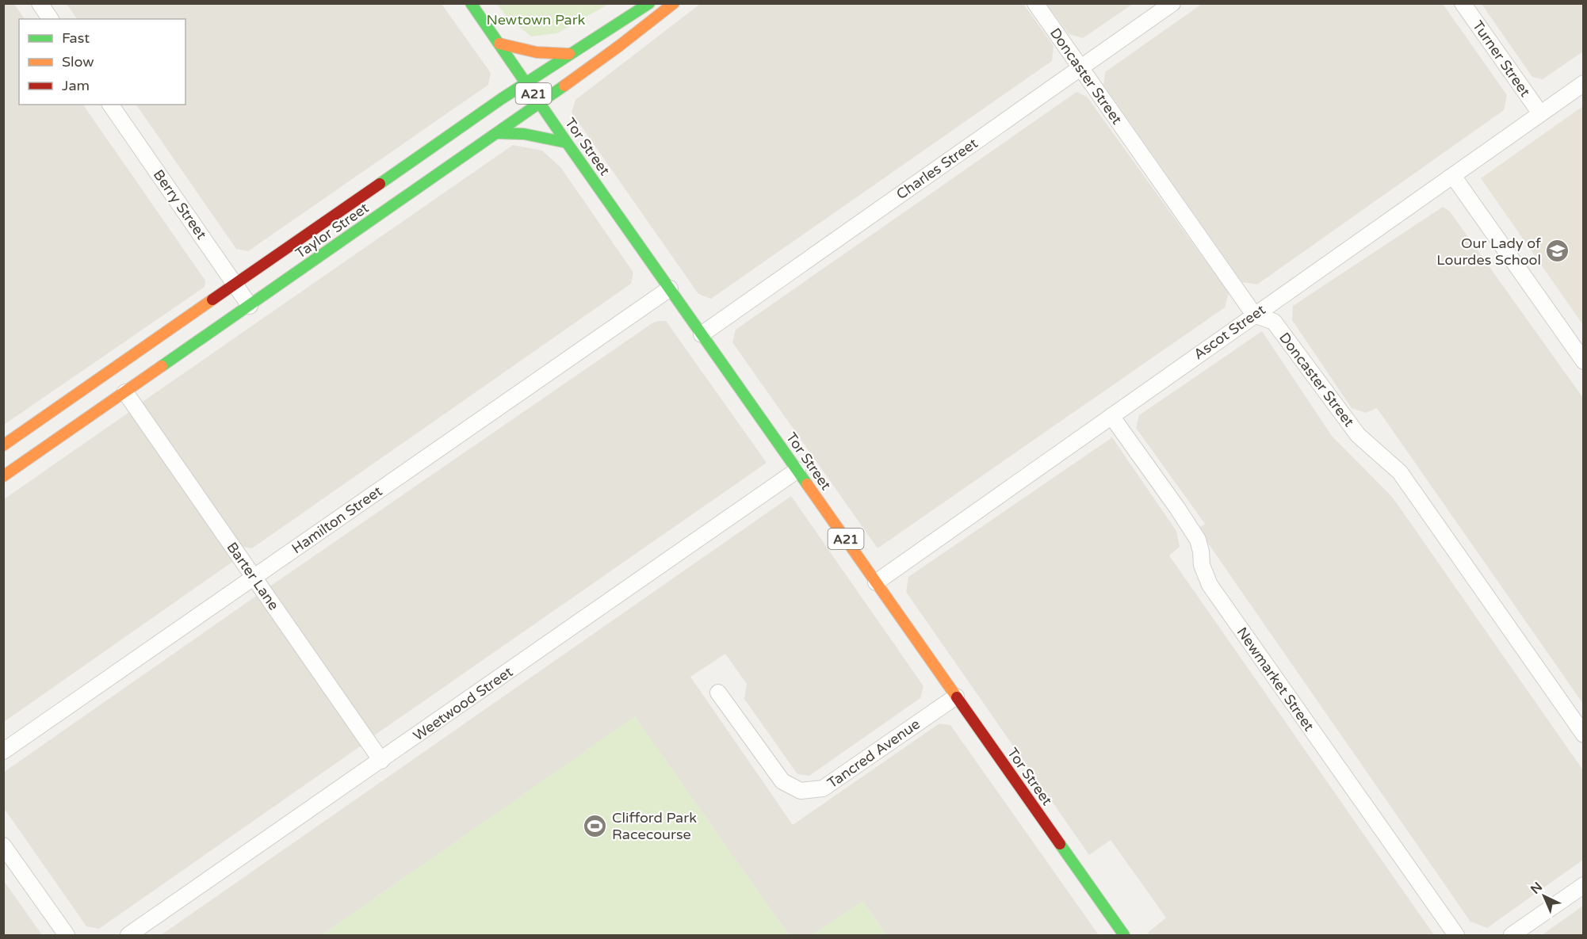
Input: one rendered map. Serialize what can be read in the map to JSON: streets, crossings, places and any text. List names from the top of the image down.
{
  "streets": {
    "main road": ["A21", "Tor Street", "Taylor Street"],
    "street": [
      "Turner Street",
      "Doncaster Street",
      "Charles Street",
      "Berry Street",
      "Ascot Street",
      "Hamilton Street",
      "Barter Lane",
      "Newmarket Street",
      "Weetwood Street",
      "Tancred Avenue"
    ]
  },
  "crossings": [
    ["Turner Street", "Ascot Street"],
    ["Doncaster Street", "Charles Street"],
    ["Doncaster Street", "Ascot Street"],
    ["Tor Street", "Charles Street"],
    ["Tor Street", "Taylor Street"],
    ["Tor Street", "Ascot Street"],
    ["Tor Street", "Hamilton Street"],
    ["Tor Street", "Weetwood Street"],
    ["Tor Street", "Tancred Avenue"],
    ["Berry Street", "Taylor Street"],
    ["Taylor Street", "Barter Lane"],
    ["Ascot Street", "Newmarket Street"],
    ["Hamilton Street", "Barter Lane"],
    ["Barter Lane", "Weetwood Street"]
  ],
  "parks": ["Newtown Park"],
  "places": {
    "school or university": ["Our Lady of Lourdes School"],
    "sports": ["Clifford Park Racecourse"]
  },
  "legend": ["Fast", "Slow", "Jam"],
  "north": "top left"
}
